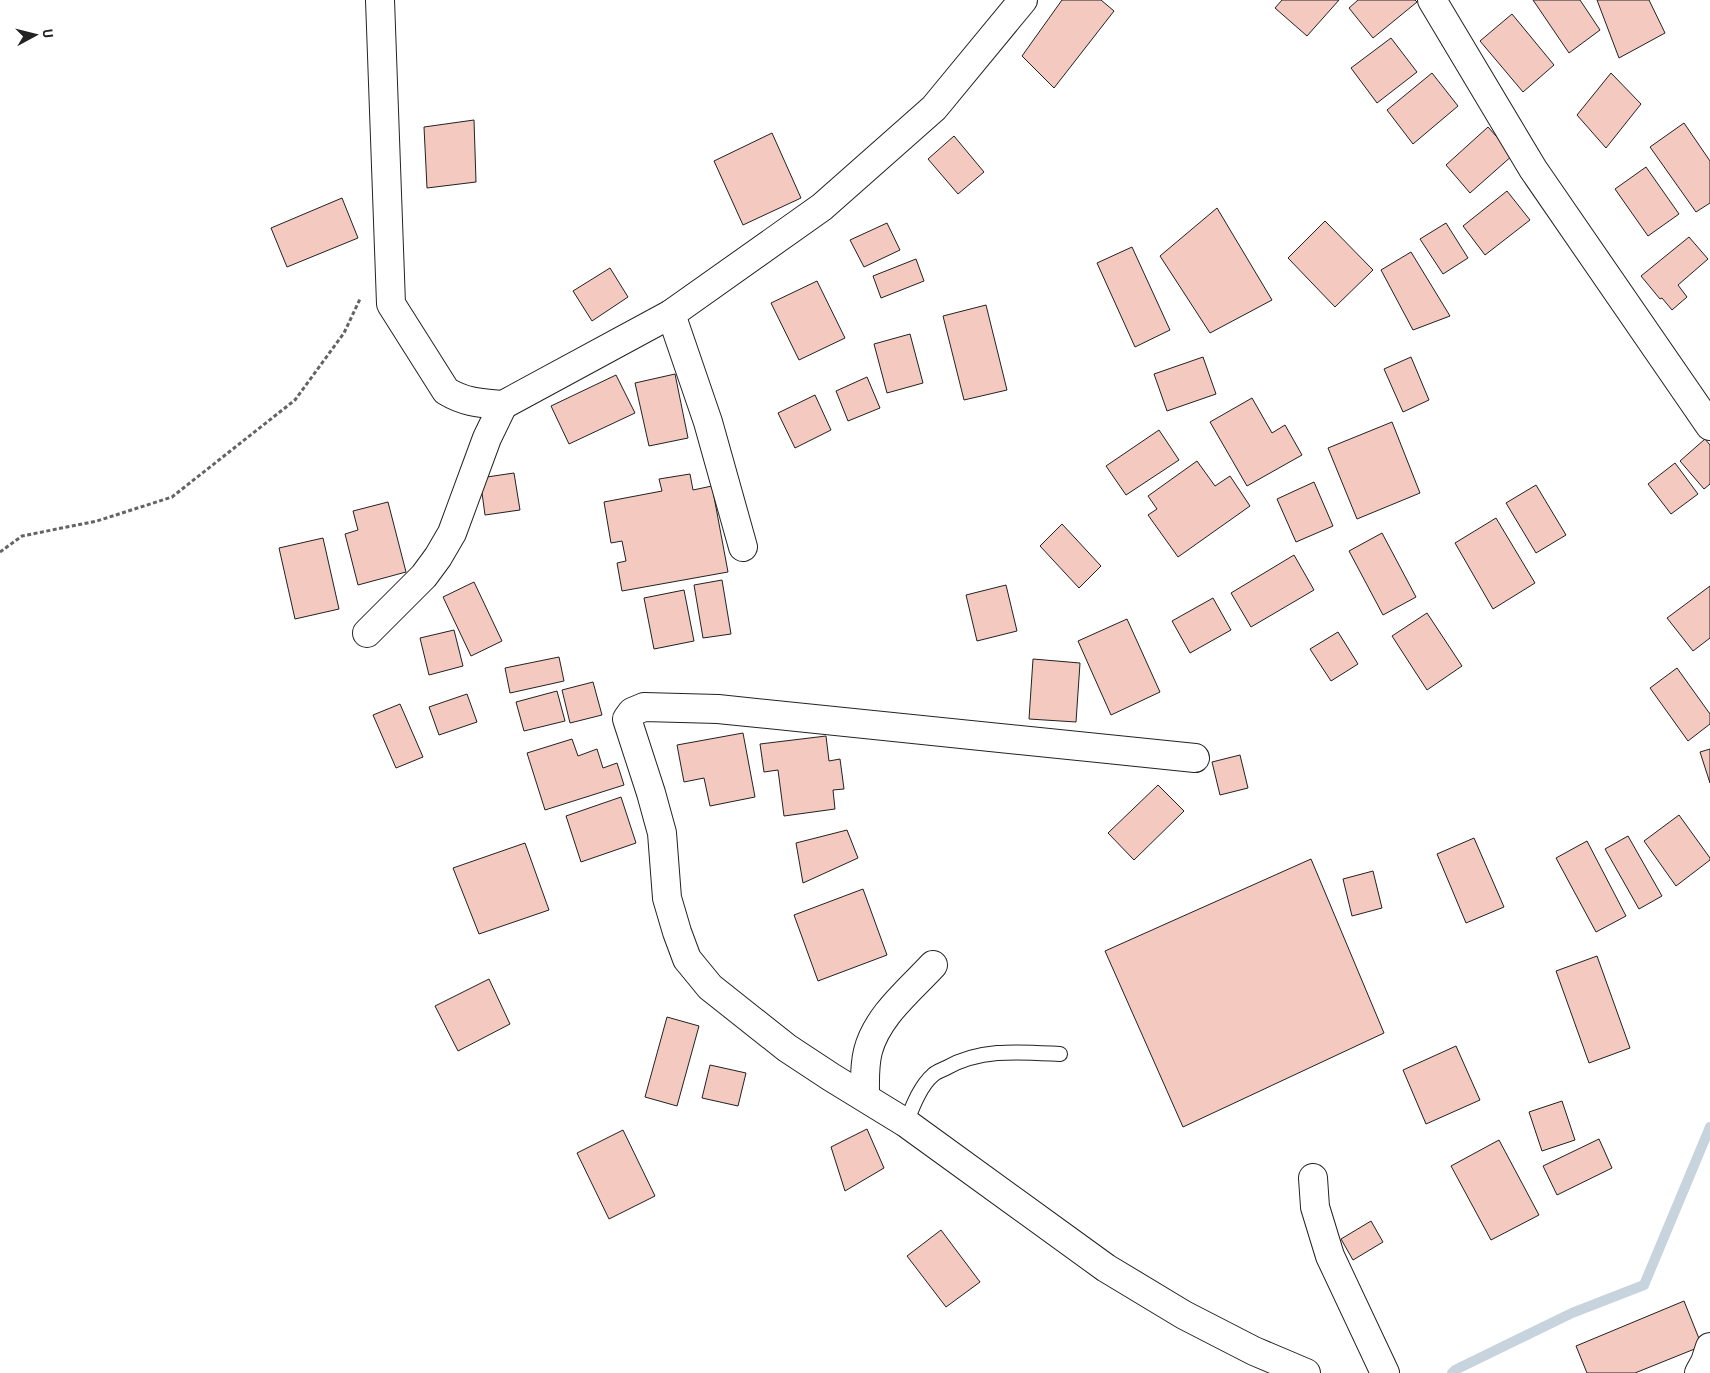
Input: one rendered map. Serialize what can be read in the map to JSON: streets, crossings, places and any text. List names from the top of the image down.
{
  "north": "right"
}
